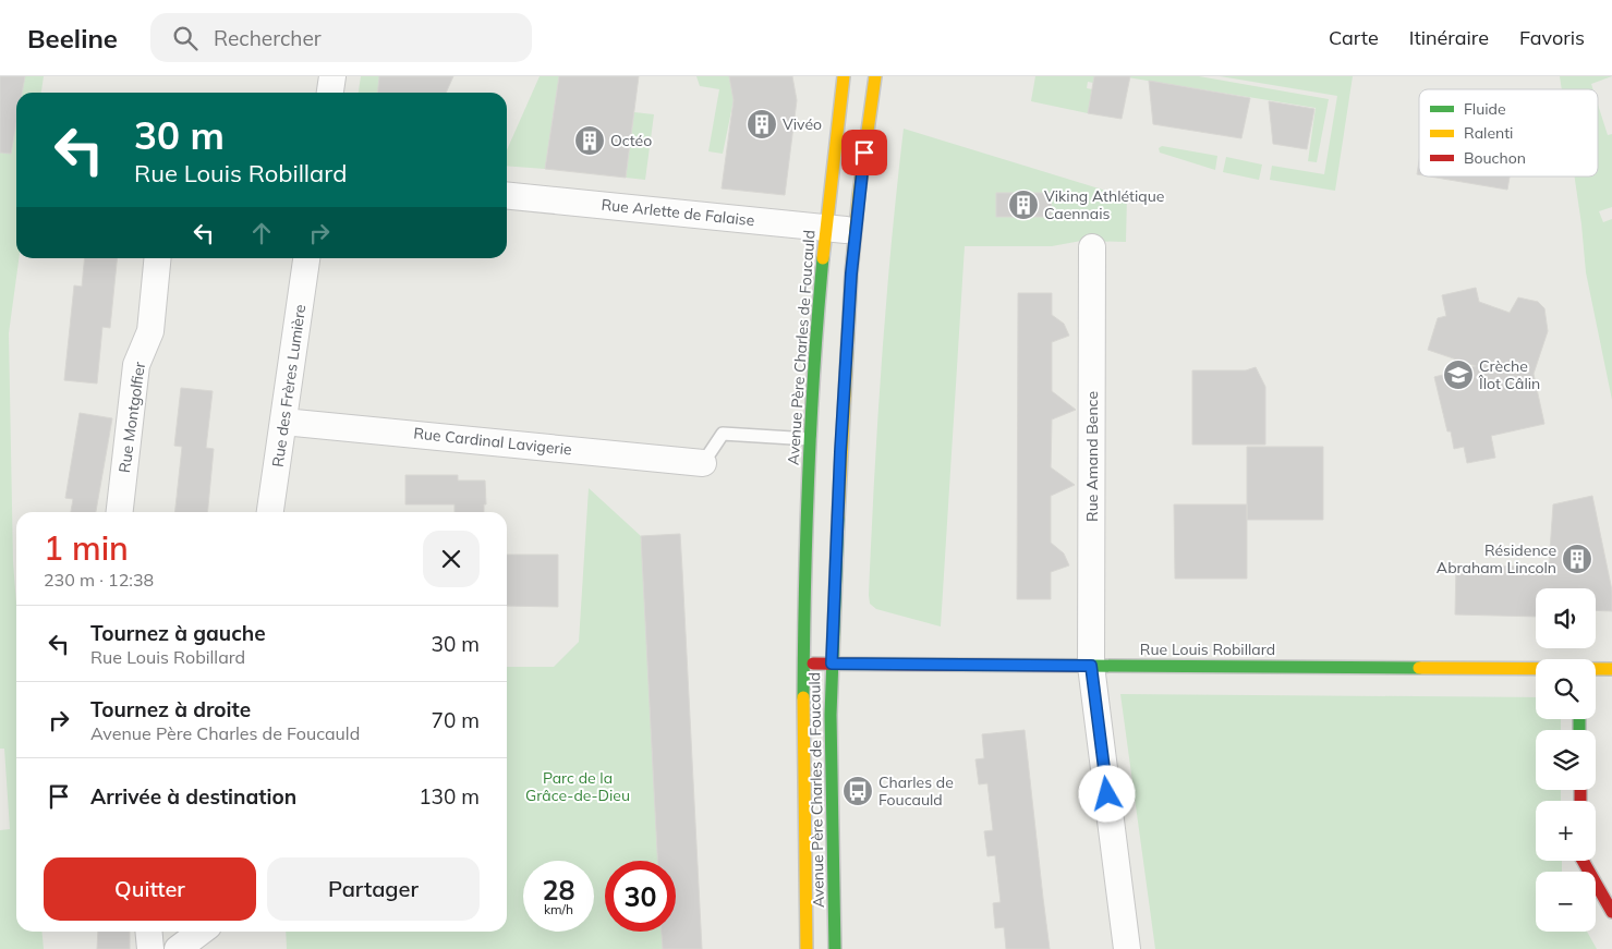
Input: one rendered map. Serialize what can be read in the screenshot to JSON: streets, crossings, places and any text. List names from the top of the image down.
{
  "streets": {
    "main road": ["Avenue Père Charles de Foucauld", "Rue Louis Robillard"],
    "street": [
      "Rue Arlette de Falaise",
      "Rue des Frères Lumière",
      "Rue Montgolfier",
      "Rue Cardinal Lavigerie",
      "Rue Amand Bence"
    ]
  },
  "crossings": [
    ["Rue Arlette de Falaise", "Avenue Père Charles de Foucauld"],
    ["Avenue Père Charles de Foucauld", "Rue Louis Robillard"],
    ["Rue des Frères Lumière", "Rue Cardinal Lavigerie"],
    ["Rue Amand Bence", "Rue Louis Robillard"]
  ],
  "parks": ["Parc de la Grâce-de-Dieu"],
  "places": {
    "building": [
      "Vivéo",
      "Octéo",
      "Viking Athlétique Caennais",
      "Résidence Abraham Lincoln"
    ],
    "school or university": ["Crèche Îlot Câlin"],
    "bus stop": ["Charles de Foucauld"]
  },
  "legend": ["Fluide", "Ralenti", "Bouchon"],
  "page": {
    "header": "Beeline",
    "search": "Rechercher",
    "nav": ["Carte", "Itinéraire", "Favoris"],
    "turn": ["30 m", "Rue Louis Robillard"],
    "heading": ["1 min", "230 m · 12:38"],
    "map_buttons": ["+", "−"],
    "list": [
      {
        "name": "Tournez à gauche",
        "note": "Rue Louis Robillard",
        "value": "30 m"
      },
      {
        "name": "Tournez à droite",
        "note": "Avenue Père Charles de Foucauld",
        "value": "70 m"
      },
      {
        "name": "Arrivée à destination",
        "value": "130 m"
      }
    ],
    "buttons": ["Quitter", "Partager"],
    "speed": "28 km/h",
    "limit": "30"
  }
}
